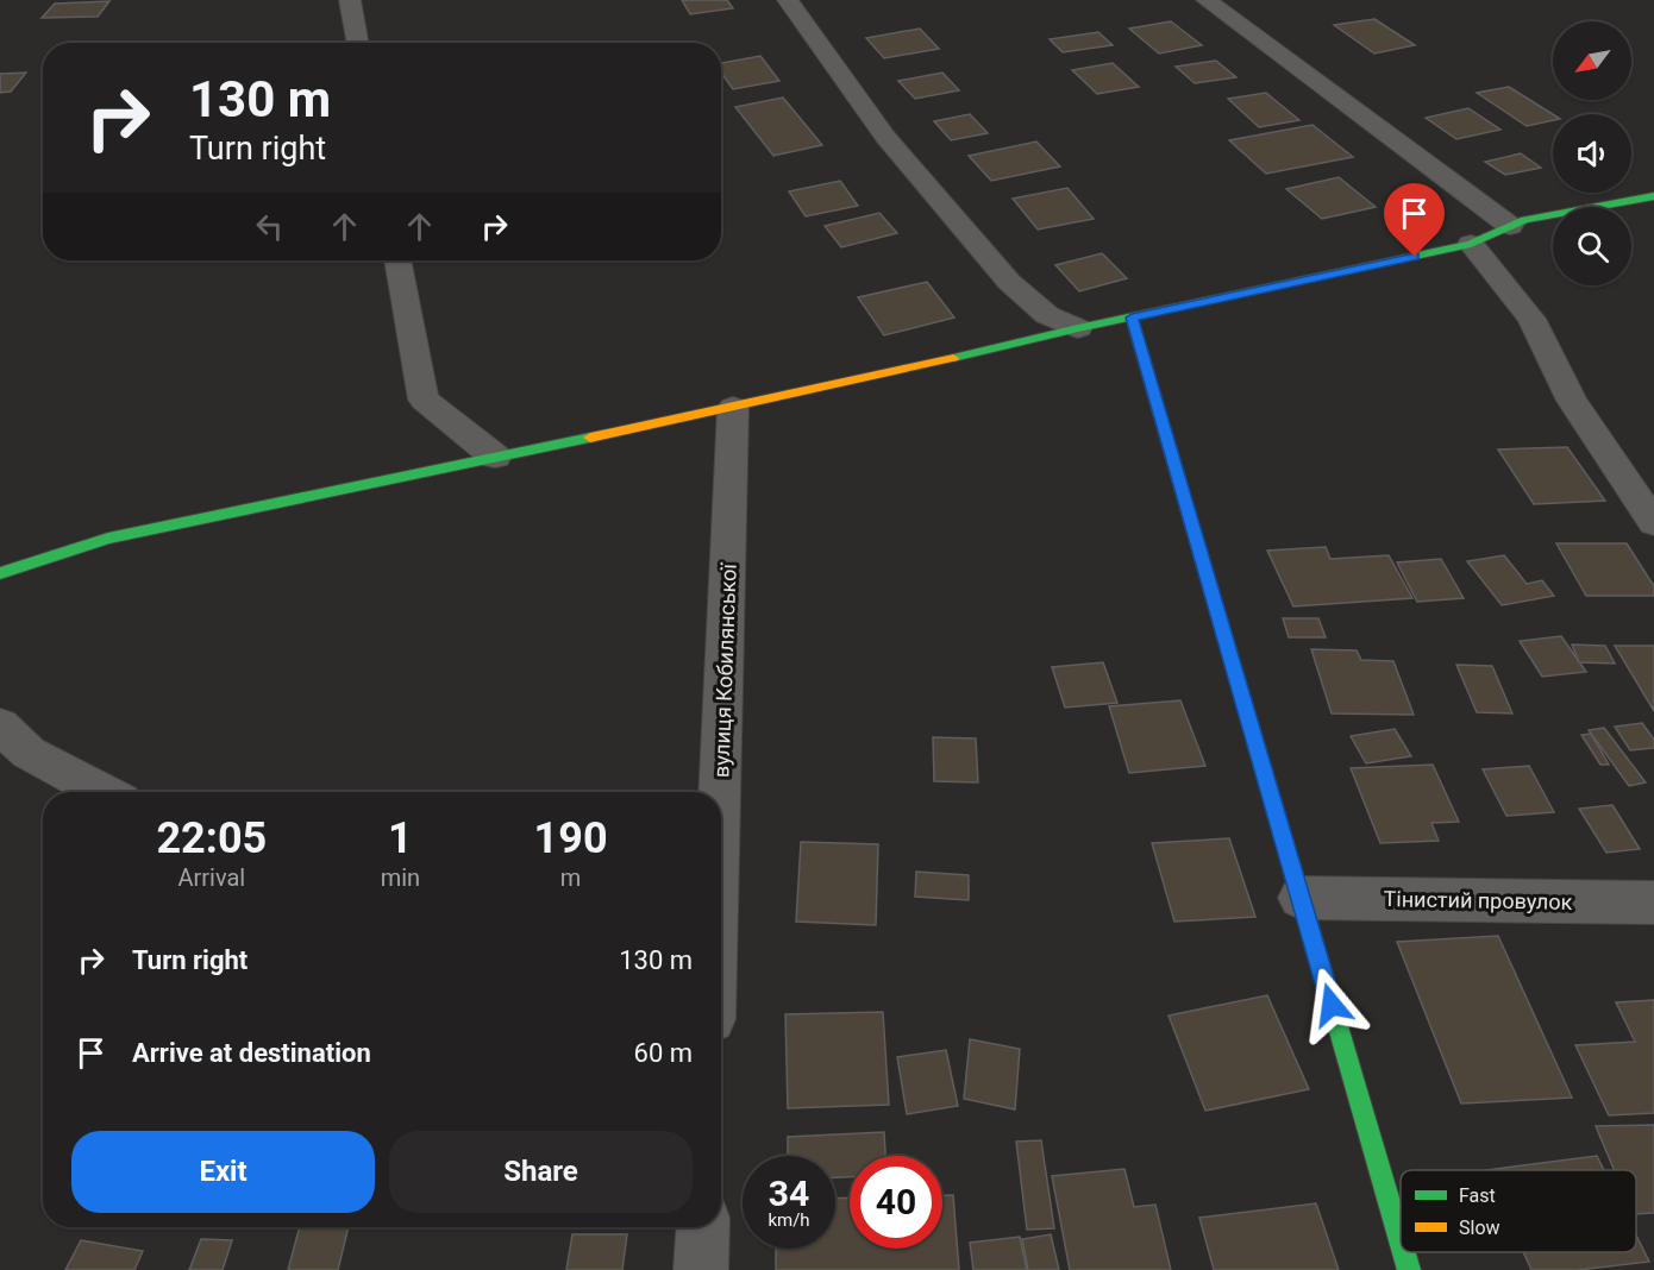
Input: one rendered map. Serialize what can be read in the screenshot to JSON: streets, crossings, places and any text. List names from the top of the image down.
{
  "streets": {
    "street": ["вулиця Кобилянської", "Тінистий провулок"]
  },
  "legend": ["Fast", "Slow"],
  "north": "bottom left",
  "page": {
    "turn": ["130 m", "Turn right"],
    "eta": [
      "22:05",
      "Arrival",
      "1",
      "min",
      "190",
      "m"
    ],
    "list": [
      {
        "name": "Turn right",
        "value": "130 m"
      },
      {
        "name": "Arrive at destination",
        "value": "60 m"
      }
    ],
    "buttons": ["Exit", "Share"],
    "speed": "34 km/h",
    "limit": "40"
  }
}
